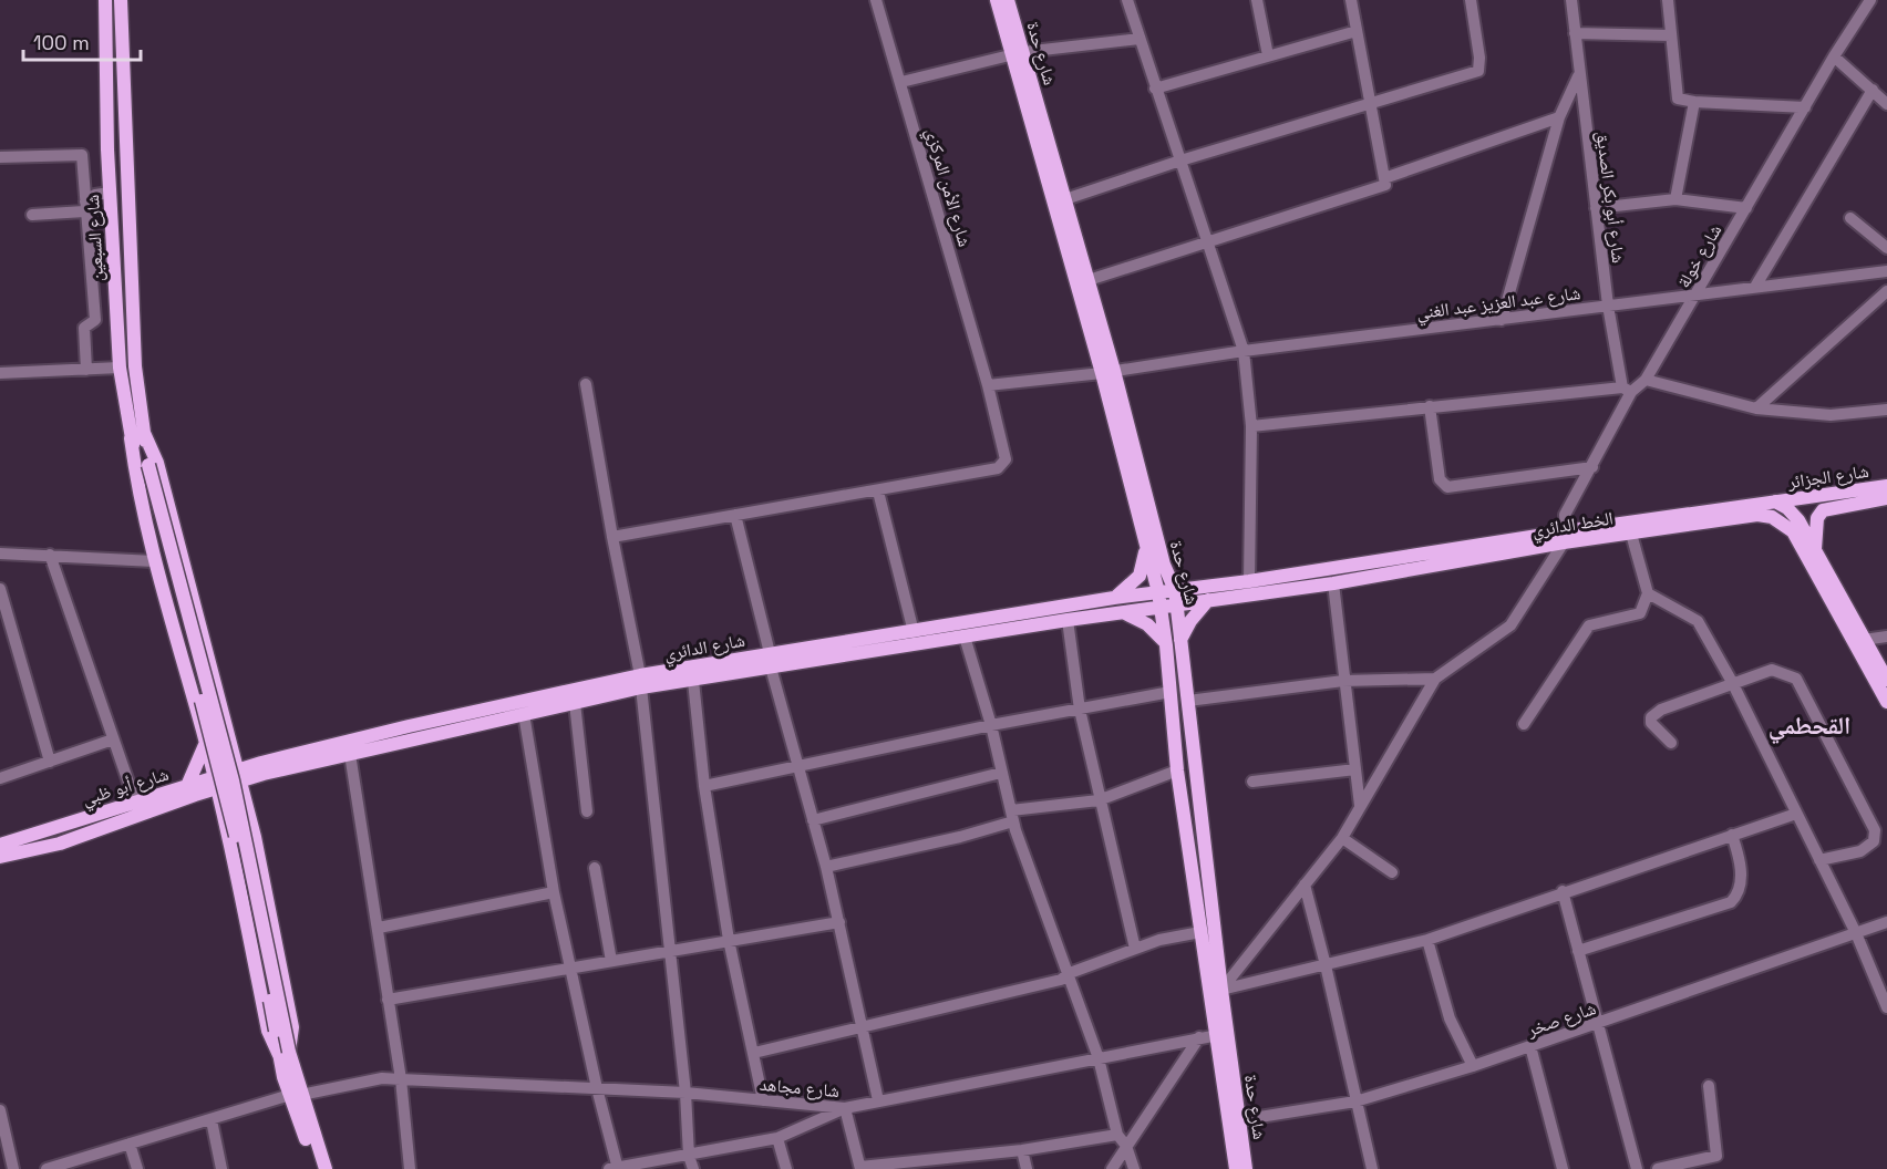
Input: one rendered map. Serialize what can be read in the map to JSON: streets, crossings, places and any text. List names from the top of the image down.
{
  "streets": {
    "main road": [
      "شارع حدة",
      "شارع السبعين",
      "شارع الجزائر",
      "الخط الدائري",
      "شارع الدائري",
      "شارع أبو ظبي"
    ],
    "street": [
      "شارع الأمن المركزي",
      "شارع أبو بكر الصديق",
      "شارع خولة",
      "شارع عبد العزيز عبد الغني",
      "شارع صخر",
      "شارع مجاهد"
    ]
  },
  "crossings": [
    ["شارع حدة", "شارع عبد العزيز عبد الغني"],
    ["شارع حدة", "الخط الدائري"],
    ["شارع حدة", "شارع الدائري"],
    ["شارع حدة", "شارع صخر"],
    ["شارع حدة", "شارع مجاهد"],
    ["شارع الأمن المركزي", "شارع عبد العزيز عبد الغني"],
    ["شارع أبو بكر الصديق", "شارع خولة"],
    ["شارع أبو بكر الصديق", "شارع عبد العزيز عبد الغني"],
    ["شارع خولة", "شارع عبد العزيز عبد الغني"],
    ["شارع خولة", "الخط الدائري"],
    ["شارع الجزائر", "الخط الدائري"],
    ["الخط الدائري", "شارع الدائري"],
    ["شارع الدائري", "شارع أبو ظبي"]
  ],
  "districts": ["القحطمي"],
  "scale_bar": "100 m"
}
